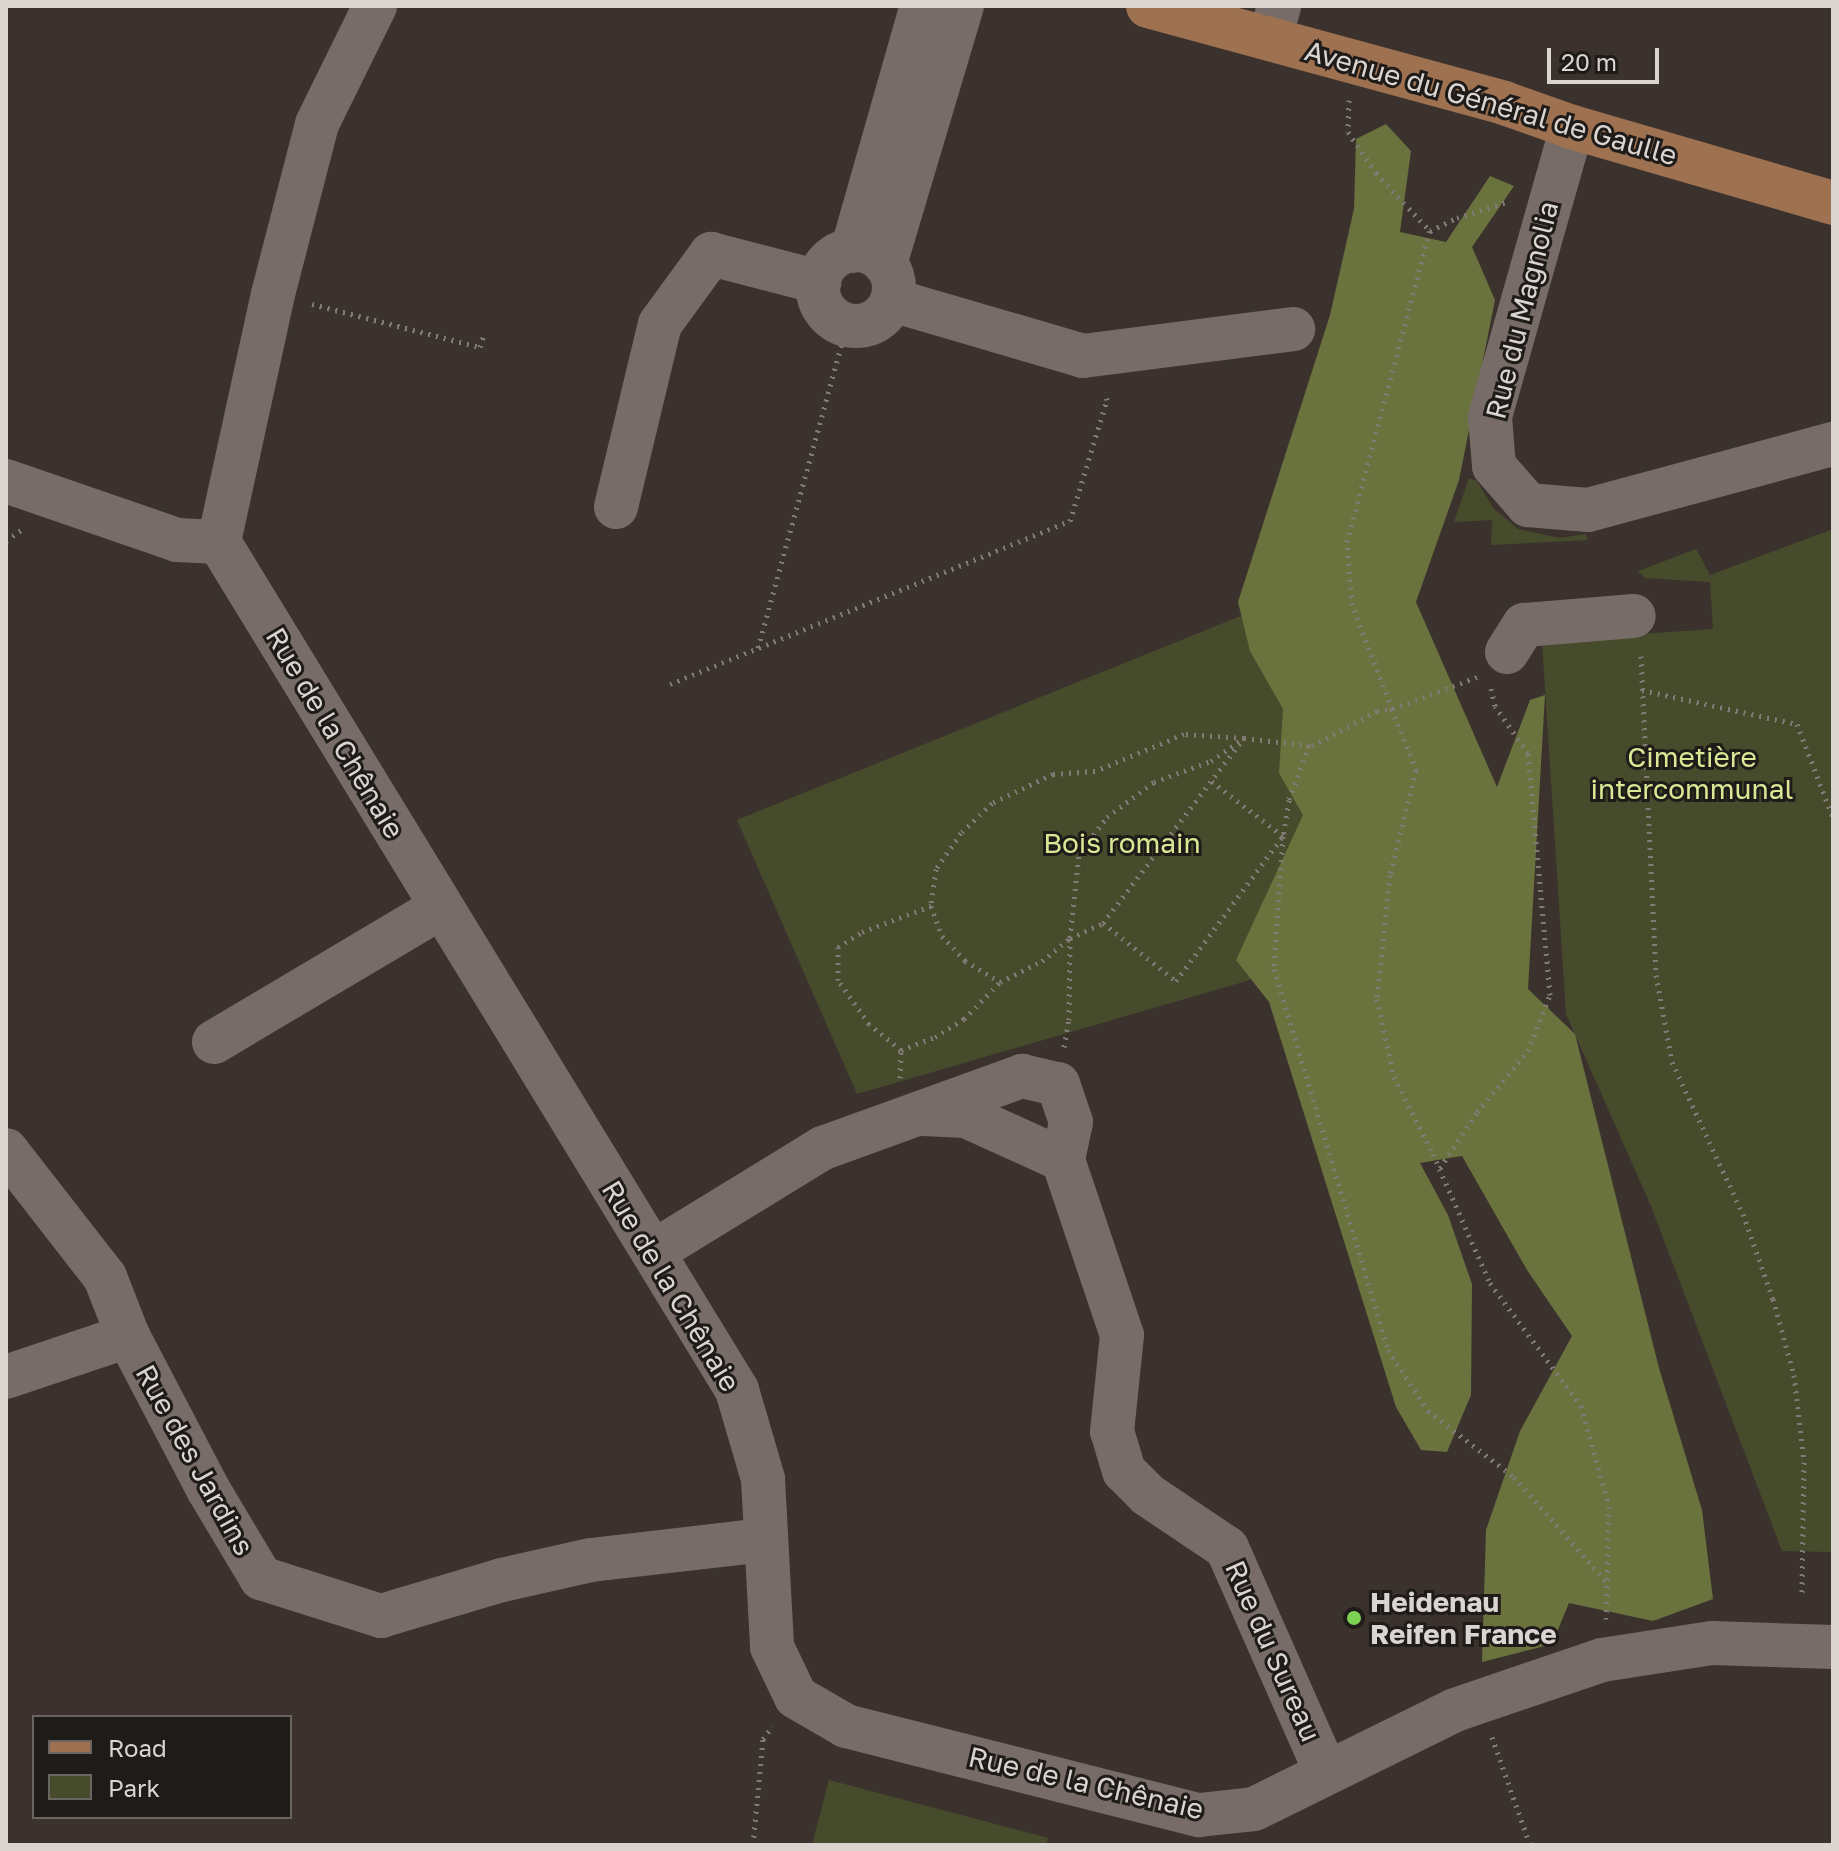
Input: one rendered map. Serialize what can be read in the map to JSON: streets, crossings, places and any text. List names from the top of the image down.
{
  "streets": {
    "main road": ["Avenue du Général de Gaulle"],
    "street": [
      "Rue du Magnolia",
      "Rue de la Chênaie",
      "Rue des Jardins",
      "Rue du Sureau"
    ]
  },
  "crossings": [
    ["Avenue du Général de Gaulle", "Rue du Magnolia"],
    ["Rue de la Chênaie", "Rue des Jardins"],
    ["Rue de la Chênaie", "Rue du Sureau"]
  ],
  "parks": ["Cimetière intercommunal", "Bois romain"],
  "places": ["Heidenau Reifen France"],
  "legend": ["Road", "Park"],
  "scale_bar": "20 m"
}
